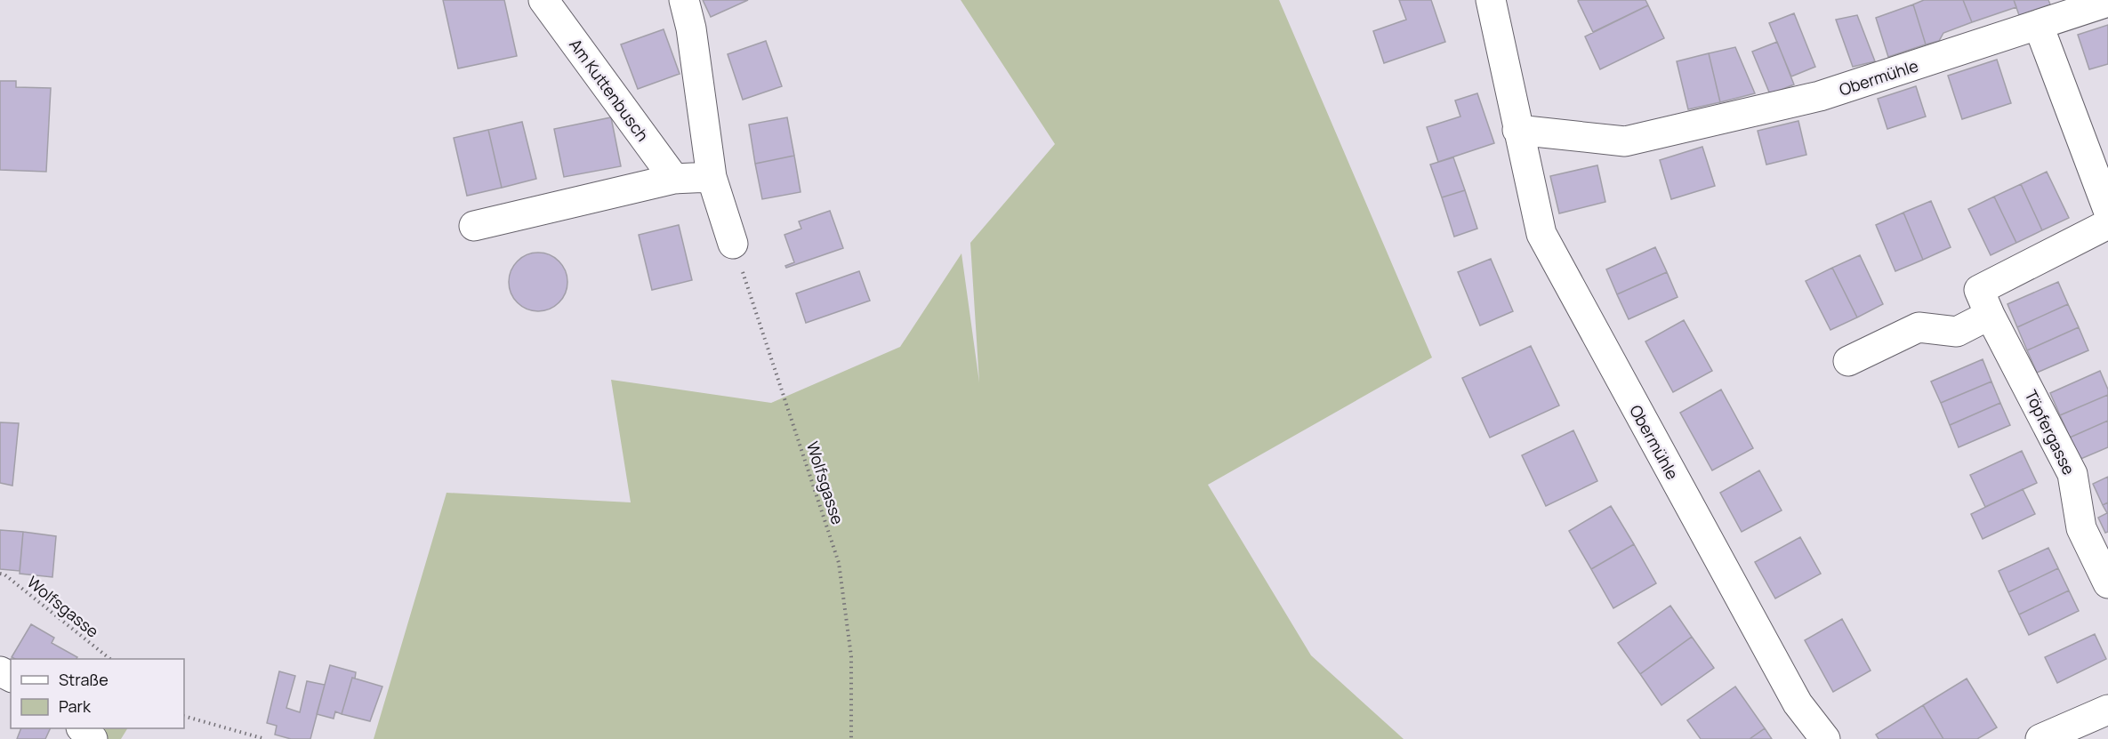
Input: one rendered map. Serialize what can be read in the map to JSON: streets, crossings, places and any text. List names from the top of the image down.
{
  "streets": {
    "street": ["Obermühle", "Am Kuttenbusch", "Töpfergasse"],
    "path": ["Wolfsgasse"]
  },
  "legend": ["Straße", "Park"]
}
